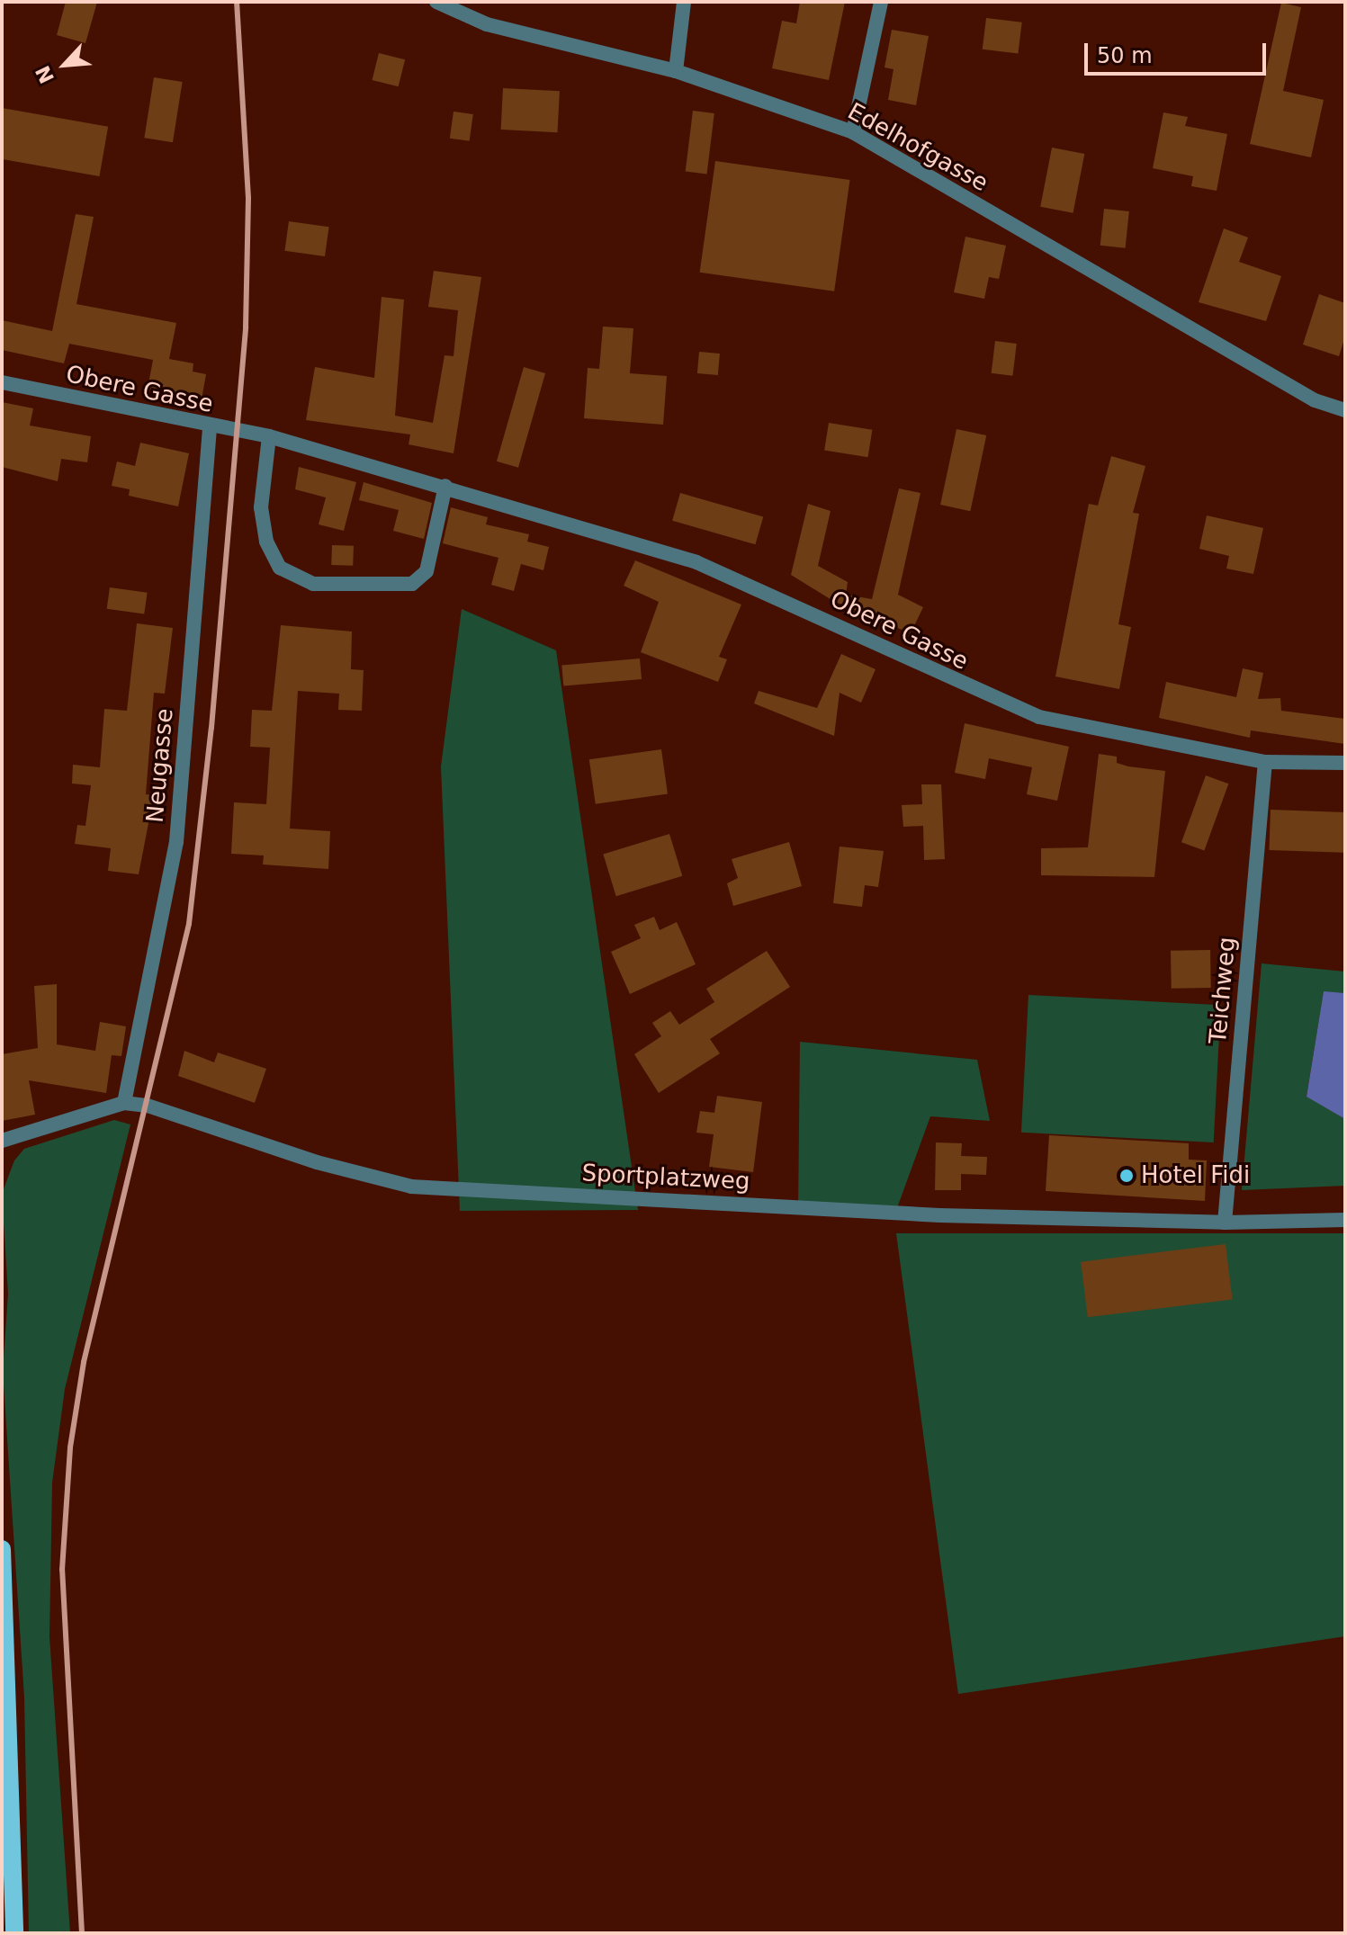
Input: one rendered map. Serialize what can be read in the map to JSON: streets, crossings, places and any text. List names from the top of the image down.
{
  "streets": {
    "street": [
      "Edelhofgasse",
      "Obere Gasse",
      "Neugasse",
      "Teichweg",
      "Sportplatzweg"
    ]
  },
  "crossings": [
    ["Obere Gasse", "Neugasse"],
    ["Obere Gasse", "Teichweg"],
    ["Neugasse", "Sportplatzweg"],
    ["Teichweg", "Sportplatzweg"]
  ],
  "places": ["Hotel Fidi"],
  "scale_bar": "50 m",
  "north": "bottom left"
}
